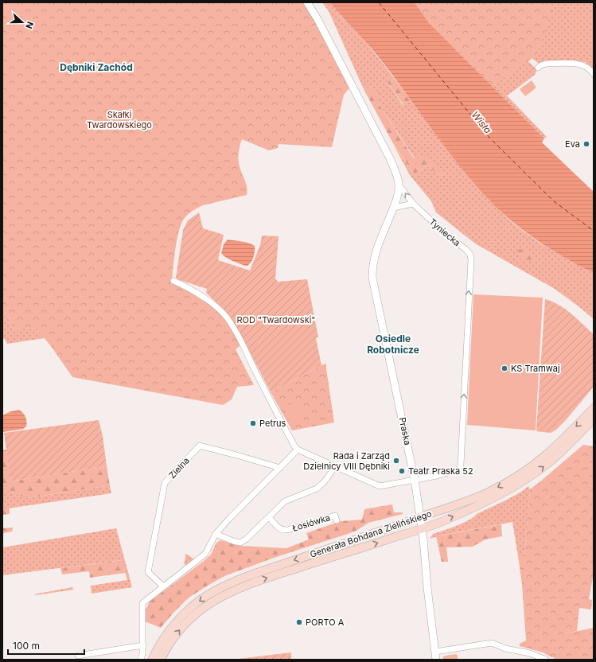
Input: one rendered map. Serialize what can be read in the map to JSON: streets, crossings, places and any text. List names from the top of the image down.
{
  "streets": {
    "main road": ["Generała Bohdana Zielińskiego"],
    "street": [
      "Tyniecka",
      "Praska",
      "Zielna",
      "Łosiówka"
    ]
  },
  "crossings": [
    ["Tyniecka", "Praska"],
    ["Praska", "Generała Bohdana Zielińskiego"]
  ],
  "one_way": ["Tyniecka"],
  "districts": ["Dębniki Zachód", "Osiedle Robotnicze"],
  "water": ["Wisła"],
  "parks": ["Skałki Twardowskiego", "ROD \"Twardowski\""],
  "places": [
    "Eva",
    "KS Tramwaj",
    "Petrus",
    "Rada i Zarząd Dzielnicy VIII Dębniki",
    "Teatr Praska 52",
    "PORTO A"
  ],
  "scale_bar": "100 m",
  "north": "right"
}
